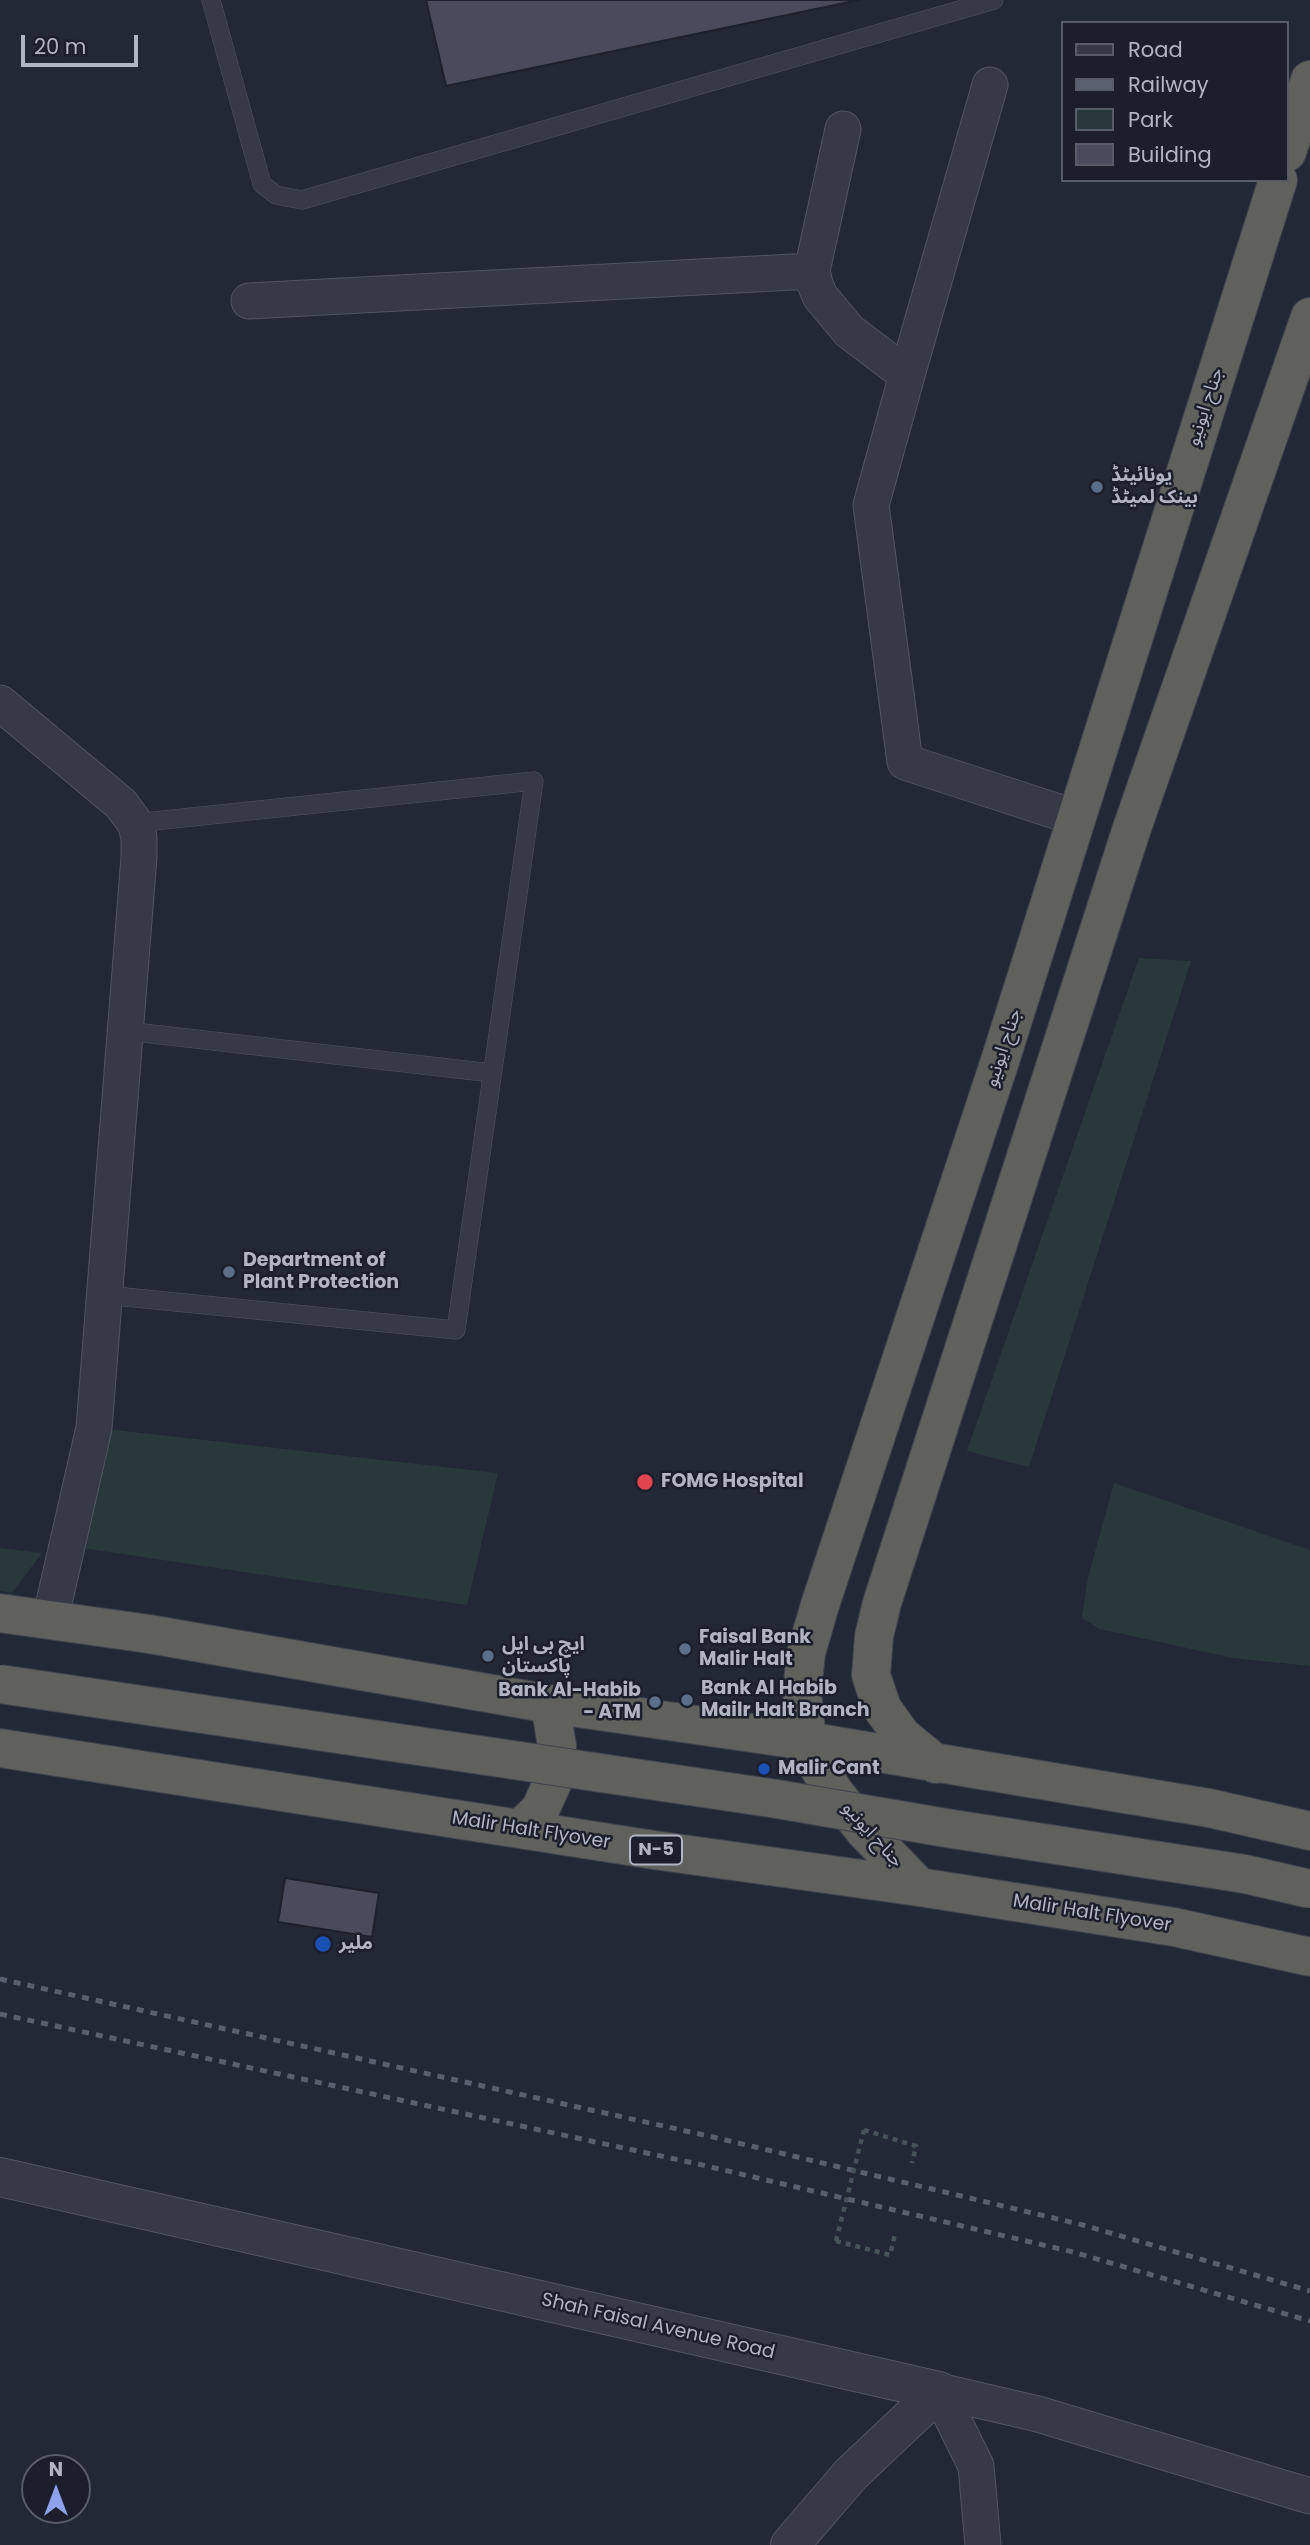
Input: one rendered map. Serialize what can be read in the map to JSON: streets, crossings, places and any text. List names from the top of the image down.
{
  "streets": {
    "highway": ["جناح ایونیو", "Malir Halt Flyover", "N-5"],
    "street": ["Shah Faisal Avenue Road"]
  },
  "crossings": [
    ["جناح ایونیو", "Malir Halt Flyover"]
  ],
  "places": [
    "یونائیٹڈ بینک لمیٹڈ",
    "Department of Plant Protection",
    "FOMG Hospital",
    "Faisal Bank Malir Halt",
    "ایچ بی ایل پاکستان",
    "Bank Al Habib Mailr Halt Branch",
    "Bank Al-Habib - ATM",
    "Malir Cant",
    "ملیر"
  ],
  "legend": [
    "Road",
    "Railway",
    "Park",
    "Building"
  ],
  "scale_bar": "20 m",
  "north": "top"
}
